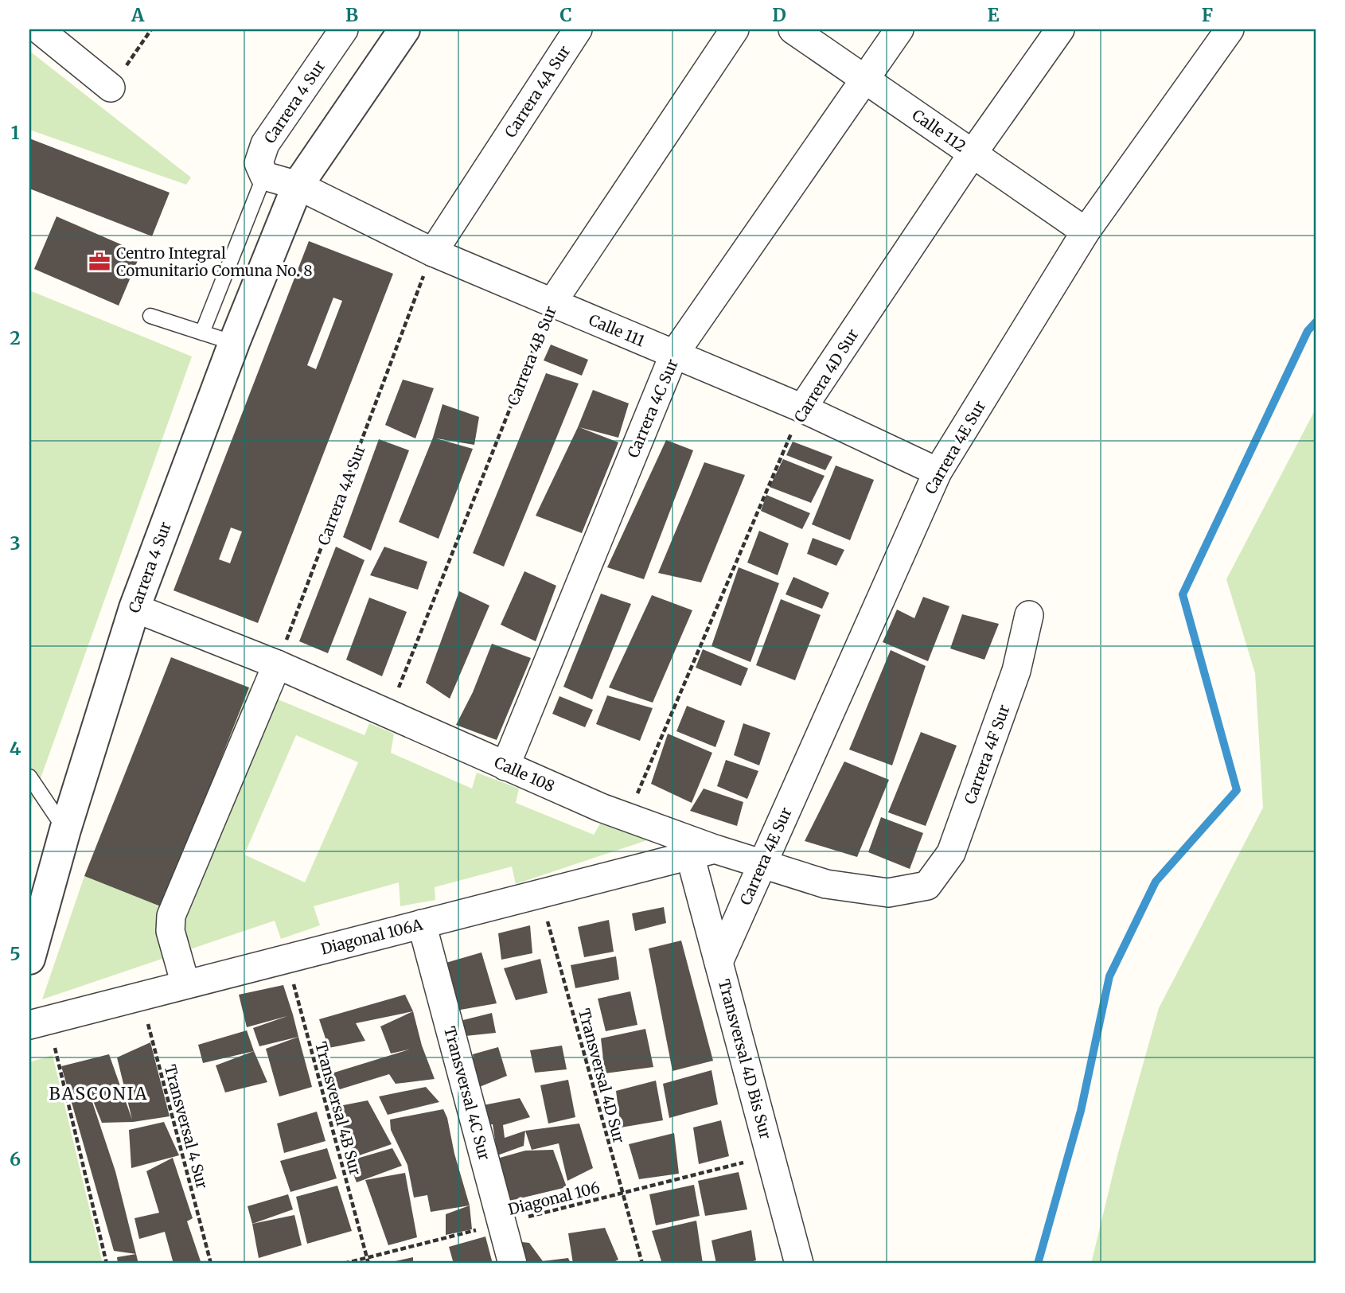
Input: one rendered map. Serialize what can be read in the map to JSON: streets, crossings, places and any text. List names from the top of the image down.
{
  "streets": {
    "street": [
      "Carrera 4A Sur",
      "Carrera 4 Sur",
      "Calle 112",
      "Calle 111",
      "Carrera 4B Sur",
      "Carrera 4D Sur",
      "Carrera 4C Sur",
      "Carrera 4E Sur",
      "Carrera 4F Sur",
      "Calle 108",
      "Diagonal 106A",
      "Transversal 4D Bis Sur",
      "Transversal 4C Sur"
    ],
    "path": [
      "Transversal 4D Sur",
      "Transversal 4B Sur",
      "Transversal 4 Sur",
      "Diagonal 106"
    ]
  },
  "crossings": [
    ["Carrera 4A Sur", "Calle 111"],
    ["Carrera 4A Sur", "Calle 108"],
    ["Carrera 4 Sur", "Calle 111"],
    ["Carrera 4 Sur", "Calle 108"],
    ["Calle 112", "Carrera 4D Sur"],
    ["Calle 112", "Carrera 4C Sur"],
    ["Calle 112", "Carrera 4E Sur"],
    ["Calle 111", "Carrera 4B Sur"],
    ["Calle 111", "Carrera 4D Sur"],
    ["Calle 111", "Carrera 4C Sur"],
    ["Calle 111", "Carrera 4E Sur"],
    ["Carrera 4B Sur", "Calle 108"],
    ["Carrera 4D Sur", "Calle 108"],
    ["Carrera 4C Sur", "Calle 108"],
    ["Carrera 4E Sur", "Calle 108"],
    ["Carrera 4E Sur", "Transversal 4D Bis Sur"],
    ["Carrera 4F Sur", "Calle 108"],
    ["Calle 108", "Diagonal 106A"],
    ["Calle 108", "Transversal 4D Bis Sur"],
    ["Diagonal 106A", "Transversal 4D Bis Sur"],
    ["Diagonal 106A", "Transversal 4D Sur"],
    ["Diagonal 106A", "Transversal 4C Sur"],
    ["Diagonal 106A", "Transversal 4B Sur"],
    ["Diagonal 106A", "Transversal 4 Sur"],
    ["Transversal 4D Bis Sur", "Diagonal 106"],
    ["Transversal 4D Sur", "Diagonal 106"],
    ["Transversal 4C Sur", "Diagonal 106"],
    ["Transversal 4B Sur", "Diagonal 106"]
  ],
  "districts": ["BASCONIA"],
  "places": {
    "office": ["Centro Integral Comunitario Comuna No. 8"]
  },
  "grid": {
    "columns": [
      "A",
      "B",
      "C",
      "D",
      "E",
      "F"
    ],
    "rows": [
      "1",
      "2",
      "3",
      "4",
      "5",
      "6"
    ]
  }
}
